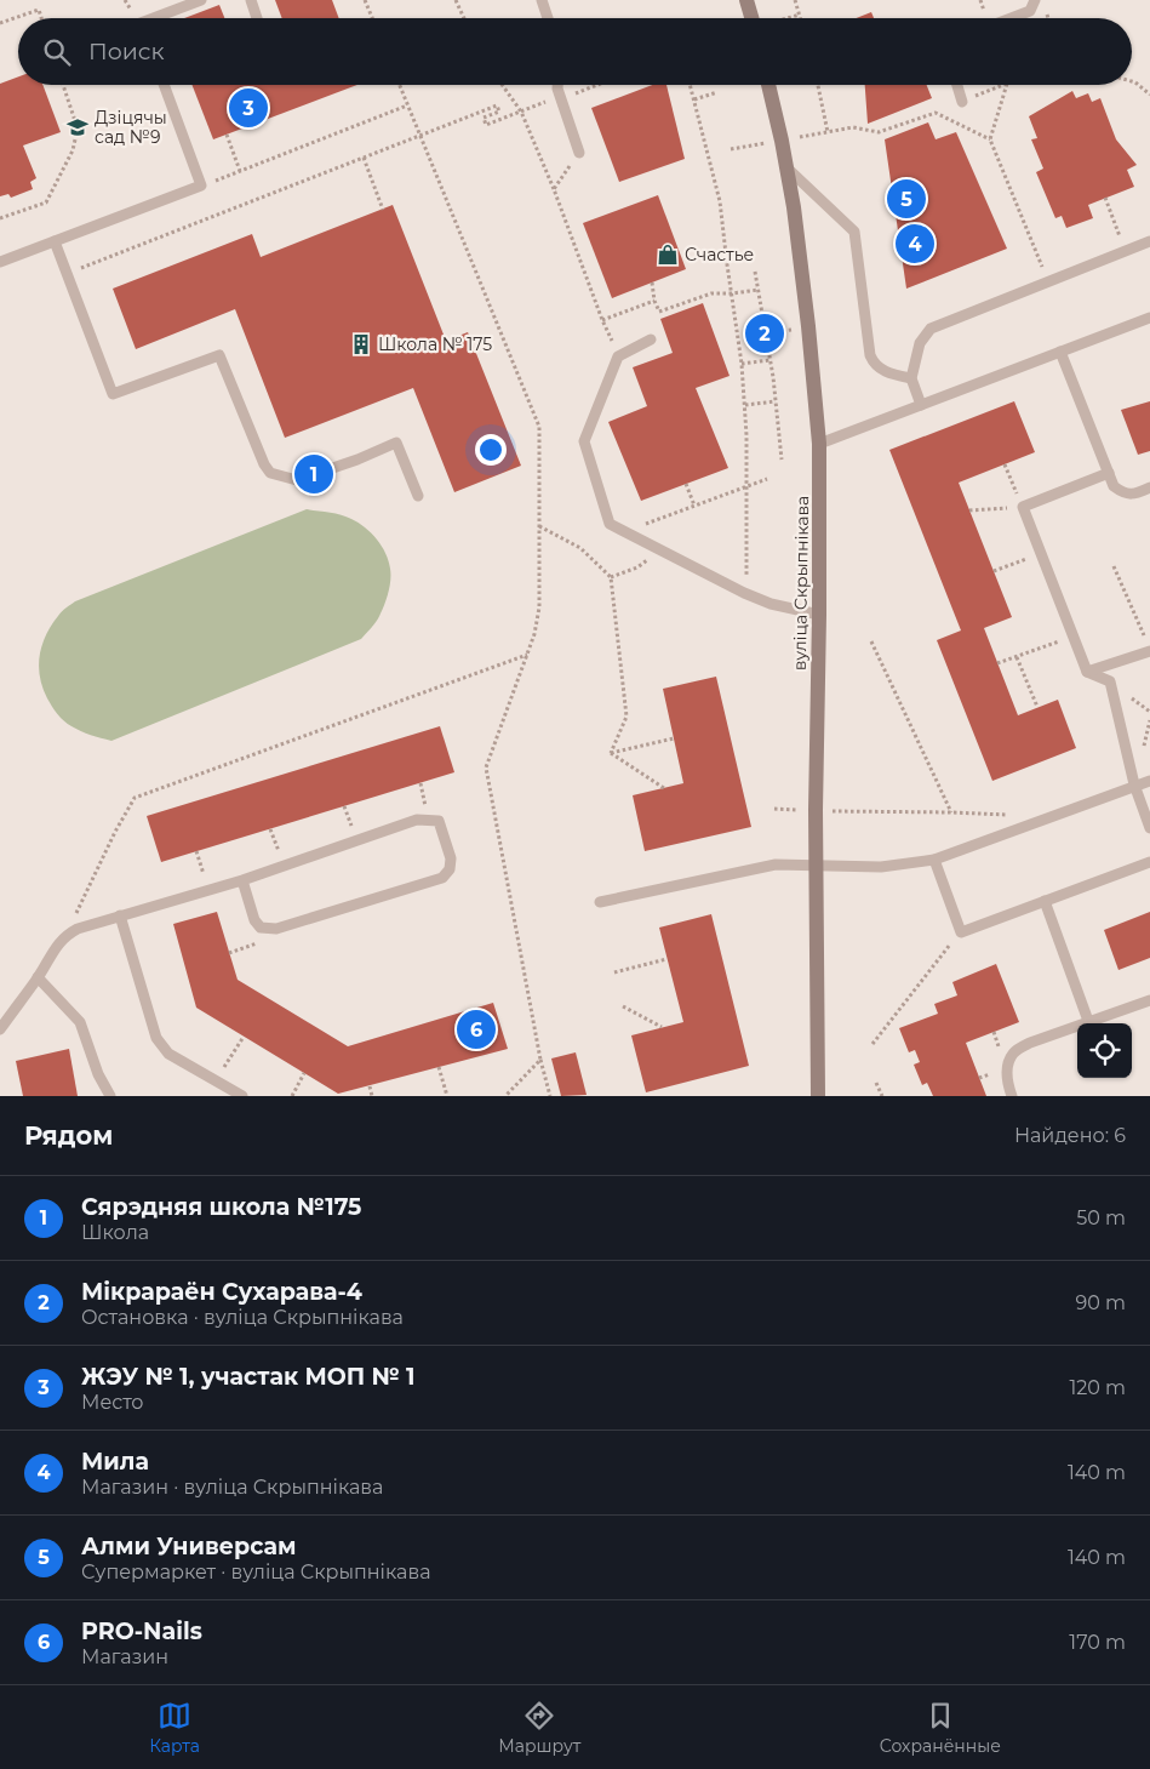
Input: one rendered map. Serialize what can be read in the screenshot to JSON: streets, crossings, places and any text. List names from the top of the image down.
{
  "streets": {
    "main road": ["вуліца Скрыпнікава"]
  },
  "places": {
    "school or university": ["Дзіцячы сад №9"],
    "shop": ["Счастье"],
    "building": ["Школа № 175"]
  },
  "page": {
    "search": "Поиск",
    "pins": [
      "3",
      "5",
      "4",
      "2",
      "1",
      "6"
    ],
    "heading": ["Рядом", "Найдено: 6"],
    "list": [
      {
        "mark": "1",
        "name": "Сярэдняя школа №175",
        "note": "Школа",
        "value": "50 m"
      },
      {
        "mark": "2",
        "name": "Мікрараён Сухарава-4",
        "note": "Остановка · вуліца Скрыпнікава",
        "value": "90 m"
      },
      {
        "mark": "3",
        "name": "ЖЭУ № 1, участак МОП № 1",
        "note": "Место",
        "value": "120 m"
      },
      {
        "mark": "4",
        "name": "Мила",
        "note": "Магазин · вуліца Скрыпнікава",
        "value": "140 m"
      },
      {
        "mark": "5",
        "name": "Алми Универсам",
        "note": "Супермаркет · вуліца Скрыпнікава",
        "value": "140 m"
      },
      {
        "mark": "6",
        "name": "PRO-Nails",
        "note": "Магазин",
        "value": "170 m"
      }
    ],
    "nav": ["Карта", "Маршрут", "Сохранённые"]
  }
}
